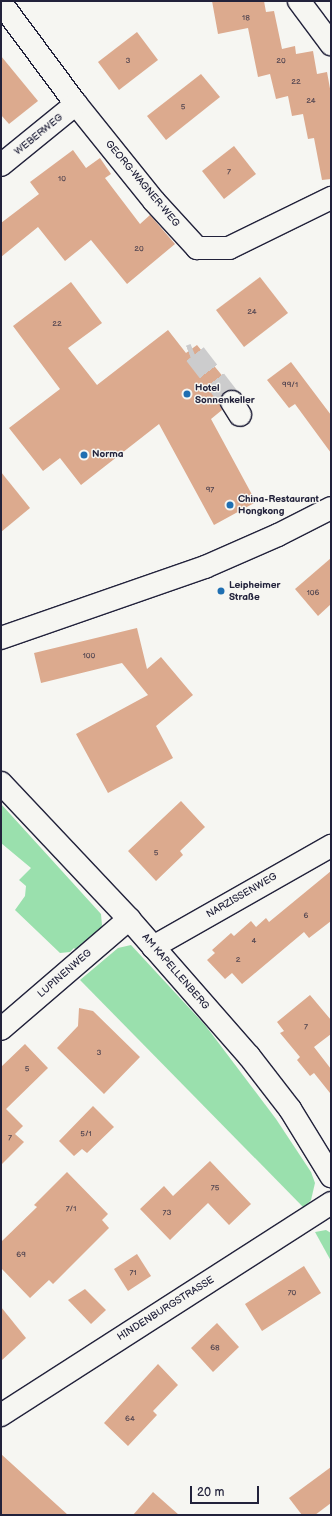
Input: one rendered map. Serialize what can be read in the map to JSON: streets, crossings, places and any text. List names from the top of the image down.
{
  "streets": {
    "street": [
      "WEBERWEG",
      "GEORG-WAGNER-WEG",
      "NARZISSENWEG",
      "AM KAPELLENBERG",
      "LUPINENWEG",
      "HINDENBURGSTRASSE"
    ]
  },
  "crossings": [
    ["WEBERWEG", "GEORG-WAGNER-WEG"],
    ["NARZISSENWEG", "AM KAPELLENBERG"],
    ["AM KAPELLENBERG", "LUPINENWEG"]
  ],
  "places": [
    "Hotel Sonnenkeller",
    "Norma",
    "China-Restaurant Hongkong",
    "Leipheimer Straße"
  ],
  "house_numbers": [
    "18",
    "3",
    "20",
    "22",
    "24",
    "5",
    "7",
    "10",
    "20",
    "24",
    "22",
    "99/1",
    "97",
    "106",
    "100",
    "5",
    "6",
    "4",
    "2",
    "7",
    "3",
    "5",
    "5/1",
    "7",
    "75",
    "7/1",
    "73",
    "69",
    "71",
    "70",
    "68",
    "64"
  ],
  "scale_bar": "20 m"
}
